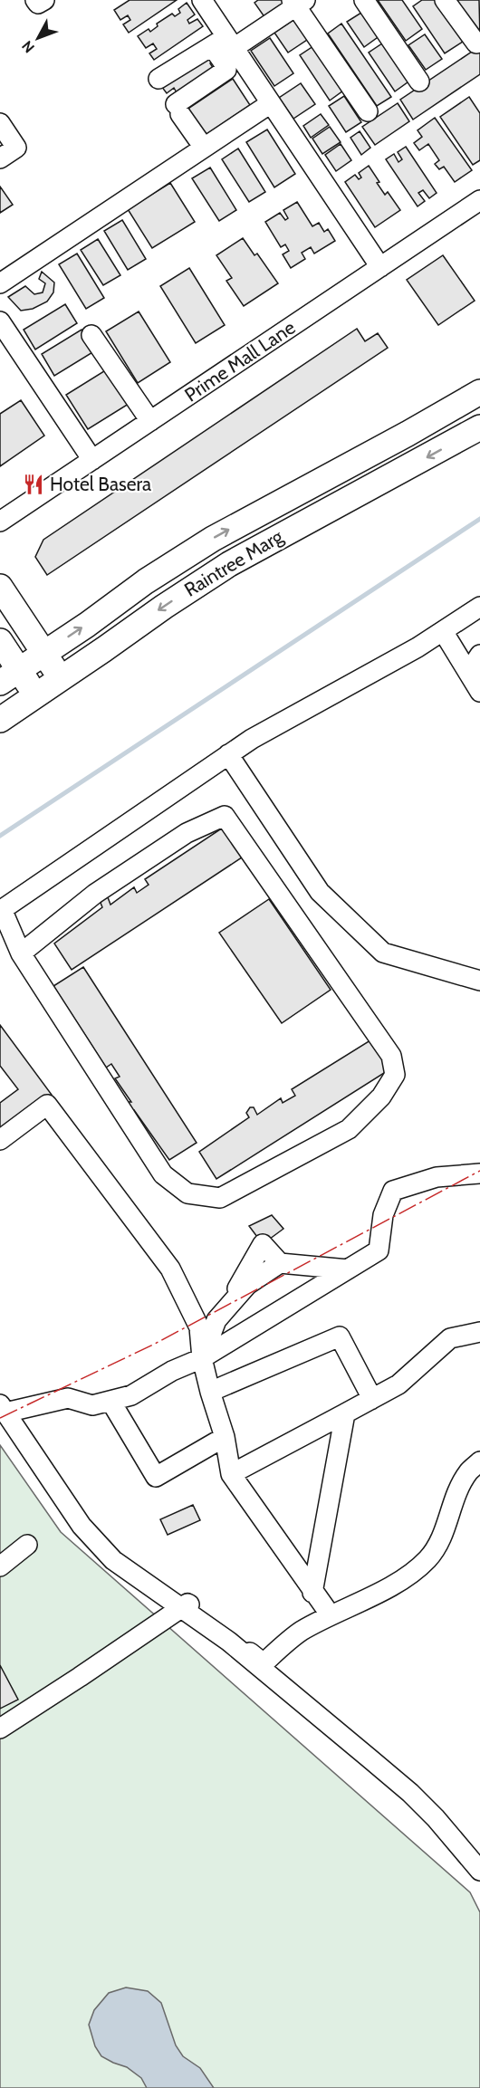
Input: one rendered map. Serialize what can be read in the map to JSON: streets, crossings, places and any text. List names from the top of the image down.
{
  "streets": {
    "main road": ["Raintree Marg"],
    "street": ["Prime Mall Lane"]
  },
  "places": {
    "restaurant": ["Hotel Basera"]
  },
  "north": "bottom left"
}
